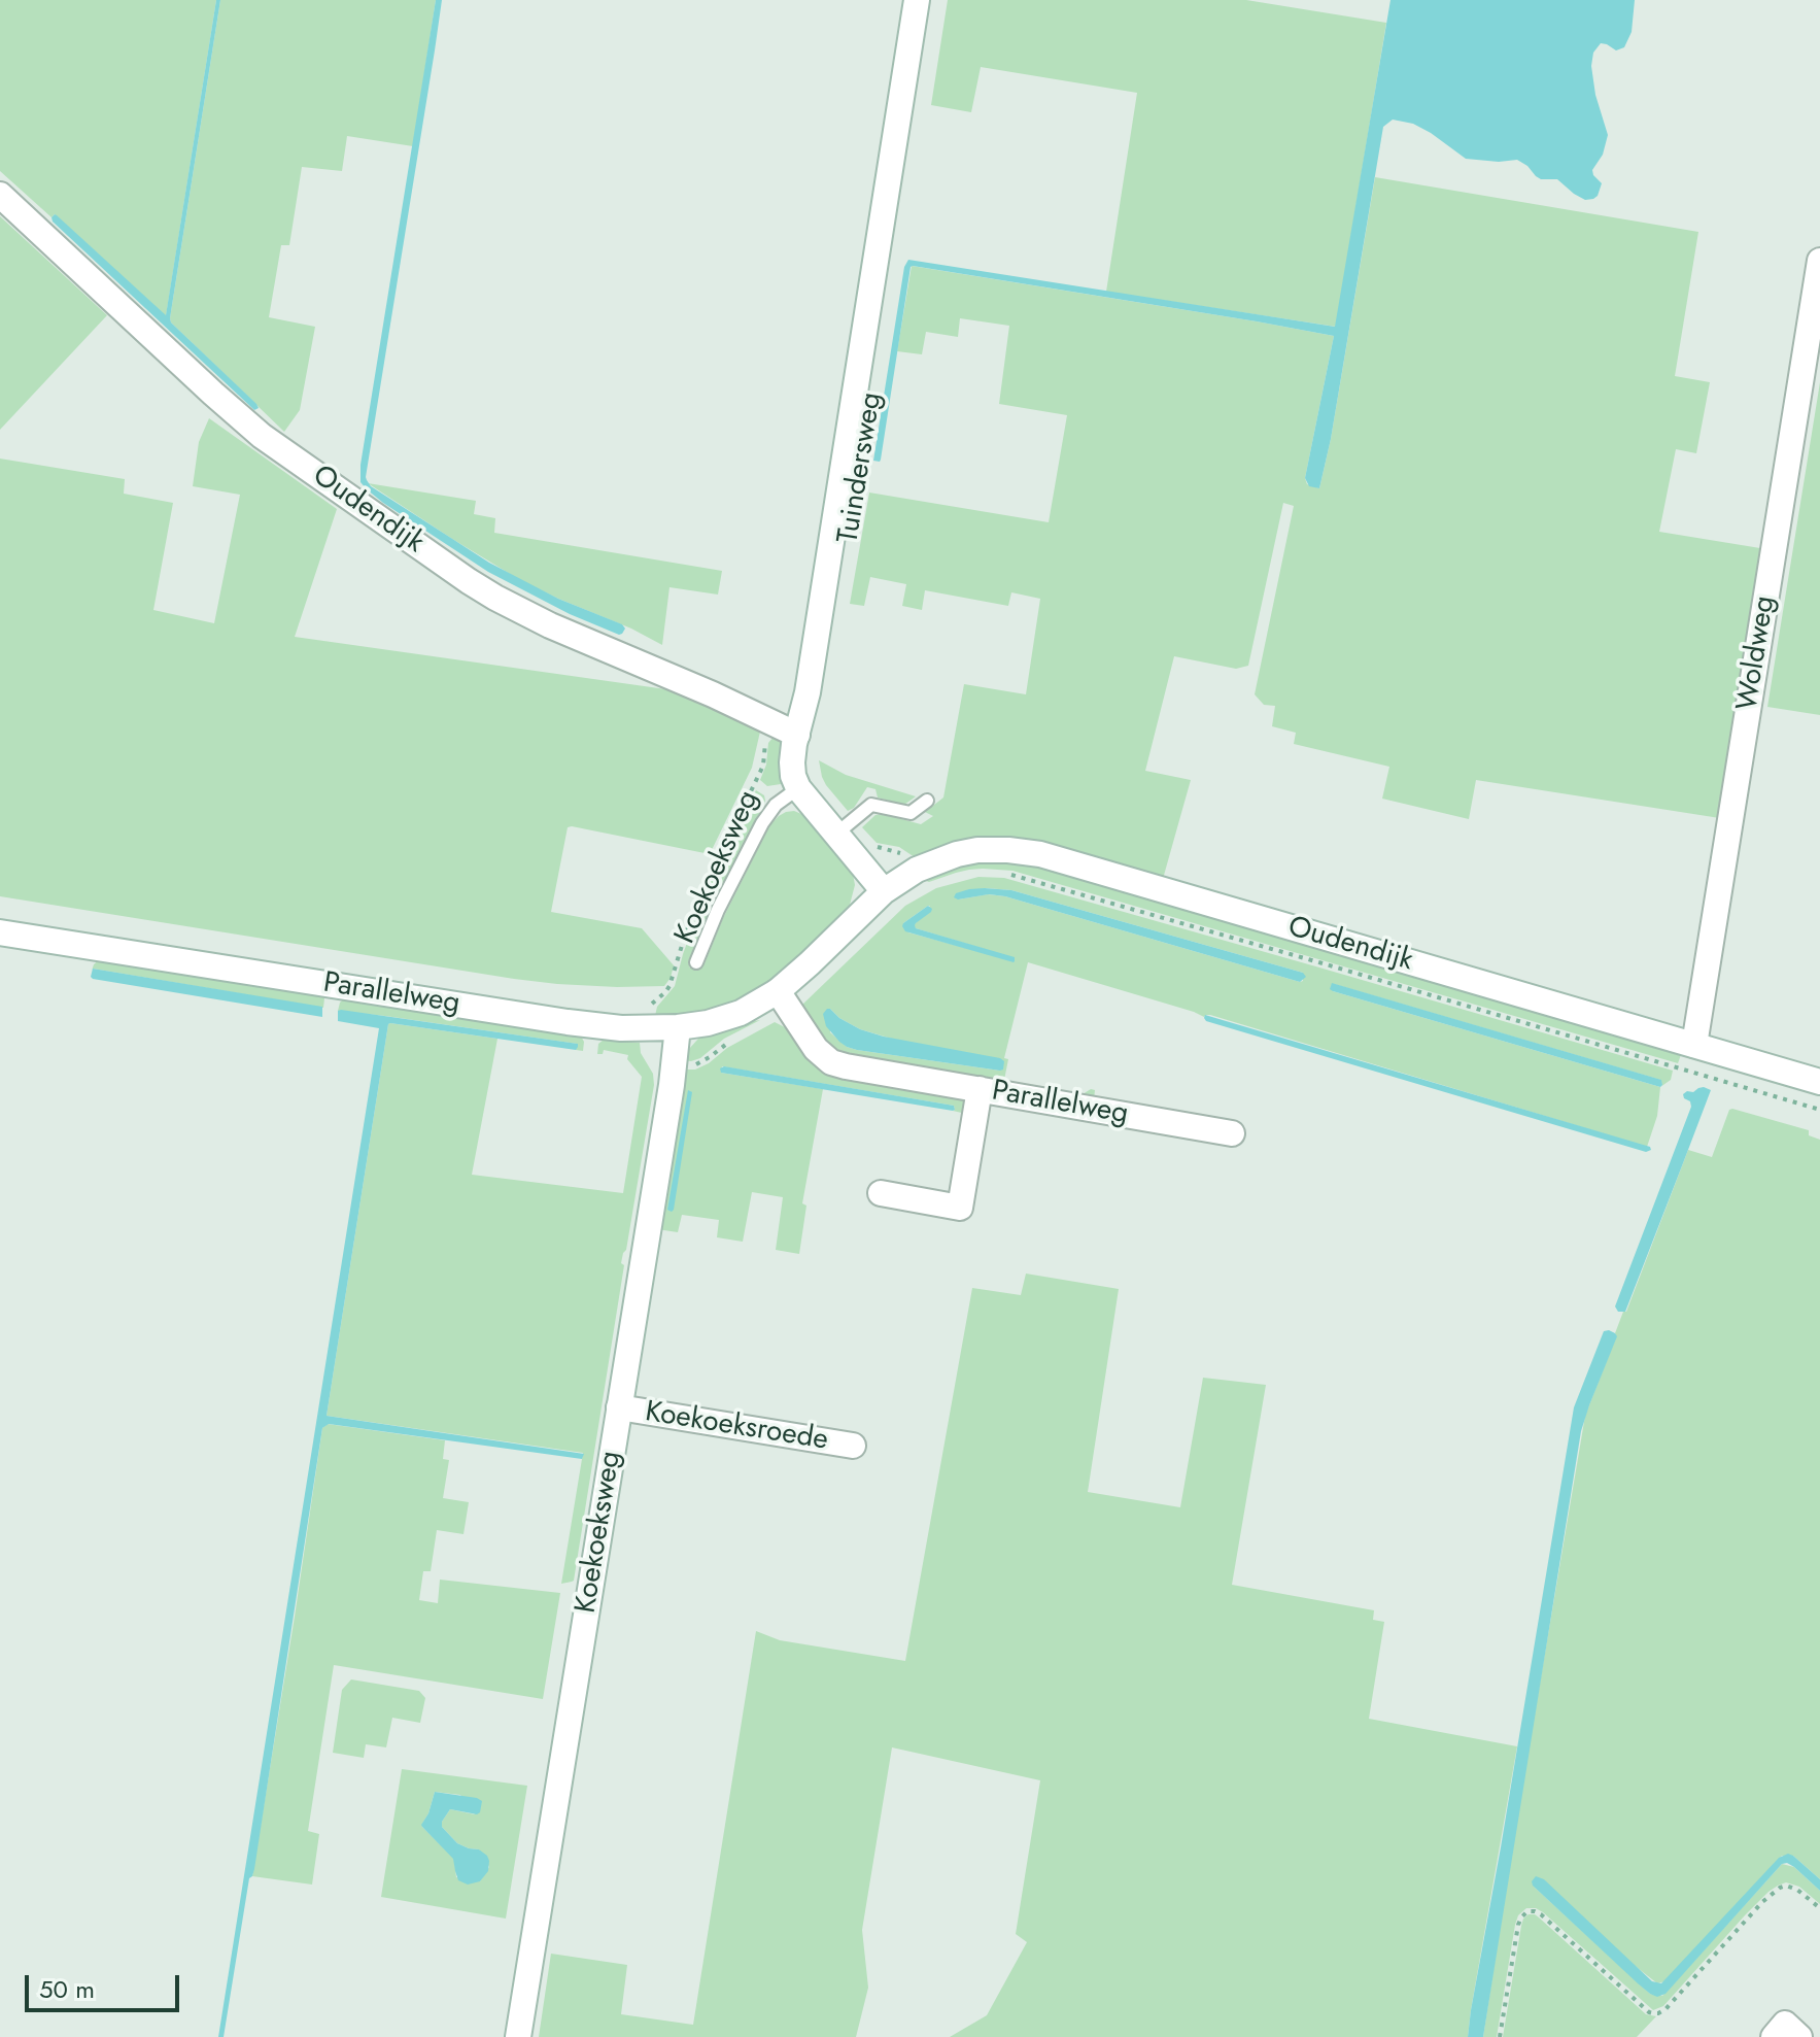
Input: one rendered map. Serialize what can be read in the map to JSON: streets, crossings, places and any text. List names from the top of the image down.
{
  "streets": {
    "street": [
      "Tuindersweg",
      "Oudendijk",
      "Woldweg",
      "Koekoeksweg",
      "Parallelweg",
      "Koekoeksroede"
    ]
  },
  "crossings": [
    ["Tuindersweg", "Oudendijk"],
    ["Tuindersweg", "Koekoeksweg"],
    ["Oudendijk", "Woldweg"],
    ["Oudendijk", "Koekoeksweg"],
    ["Oudendijk", "Parallelweg"],
    ["Koekoeksweg", "Parallelweg"],
    ["Koekoeksweg", "Koekoeksroede"]
  ],
  "scale_bar": "50 m"
}
